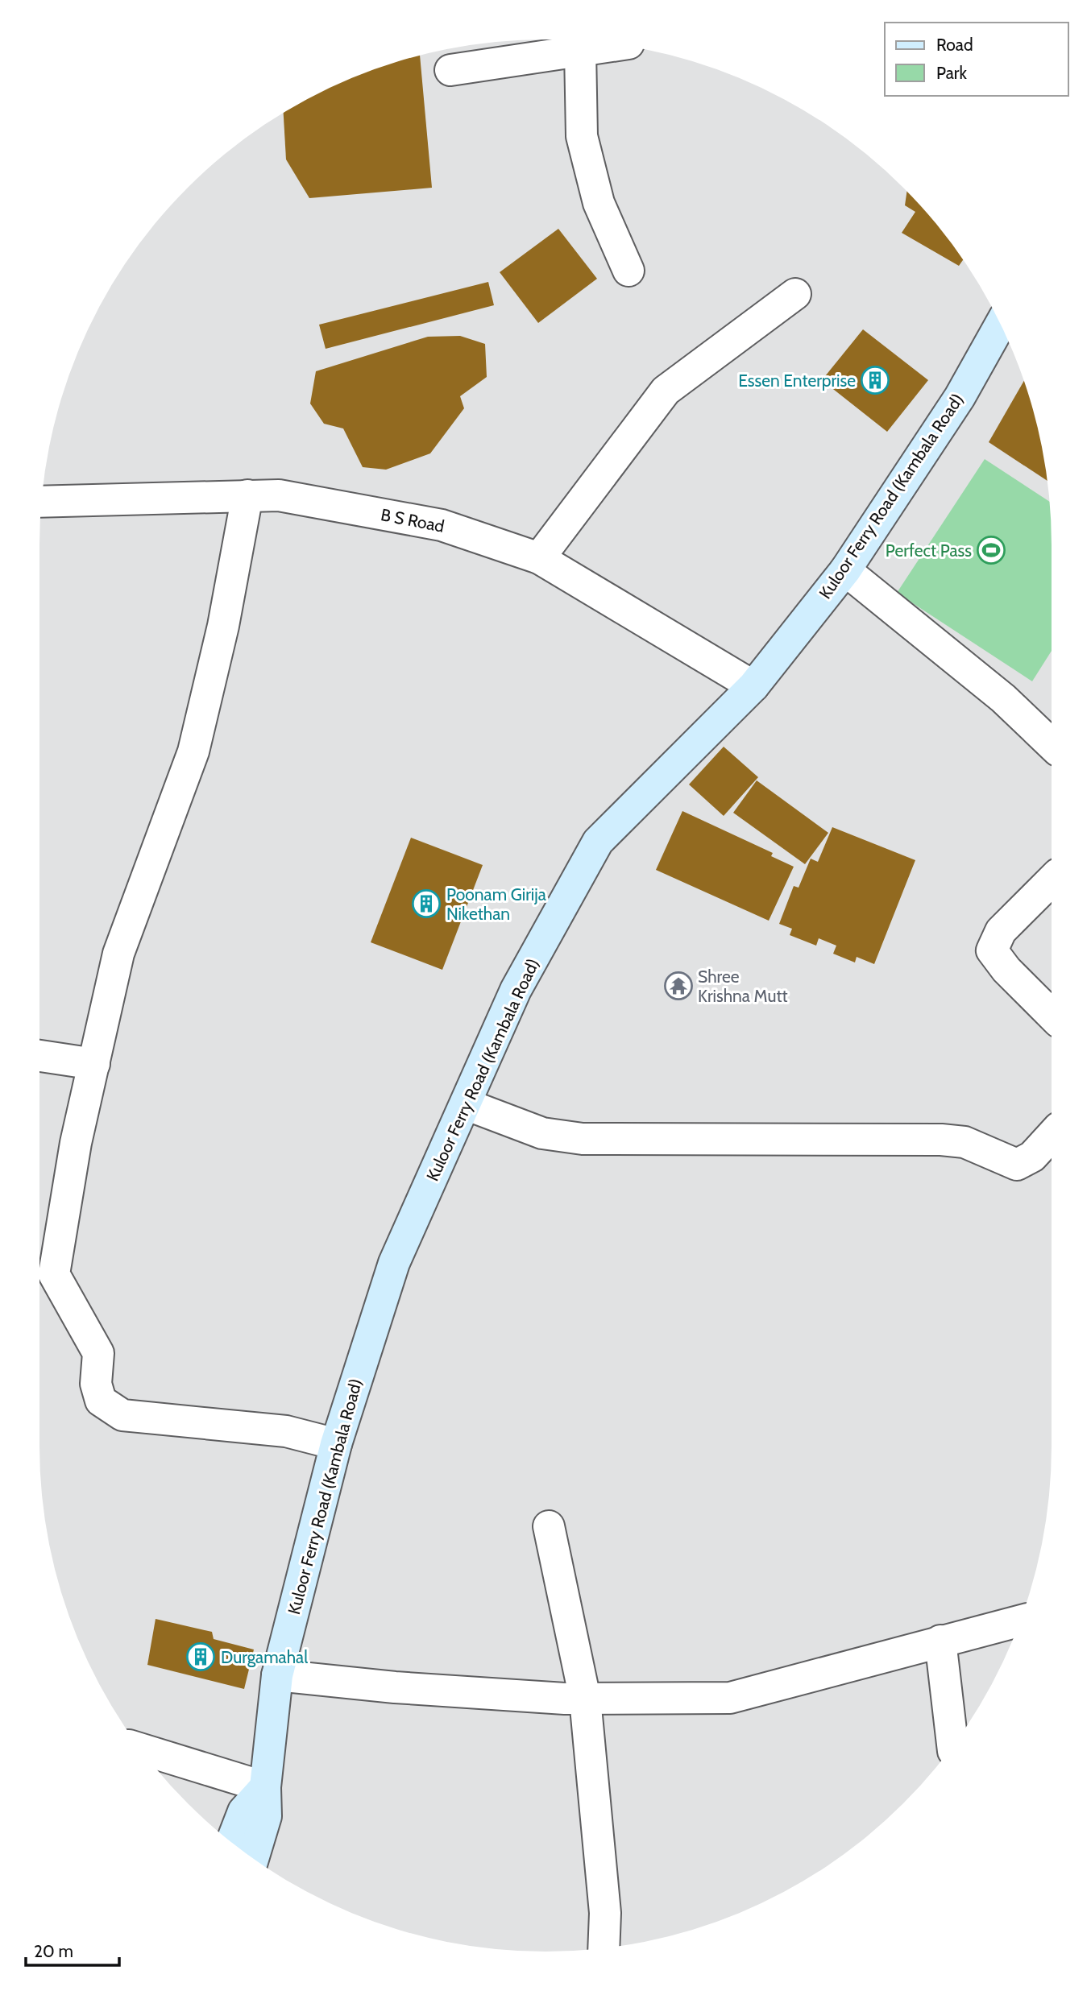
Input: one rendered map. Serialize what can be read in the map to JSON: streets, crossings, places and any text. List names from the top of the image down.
{
  "streets": {
    "main road": ["Kuloor Ferry Road (Kambala Road)"],
    "street": ["B S Road"]
  },
  "crossings": [
    ["Kuloor Ferry Road (Kambala Road)", "B S Road"]
  ],
  "places": {
    "building": ["Essen Enterprise", "Poonam Girija Nikethan", "Durgamahal"],
    "sports": ["Perfect Pass"],
    "temple": ["Shree Krishna Mutt"]
  },
  "legend": ["Road", "Park"],
  "scale_bar": "20 m"
}
